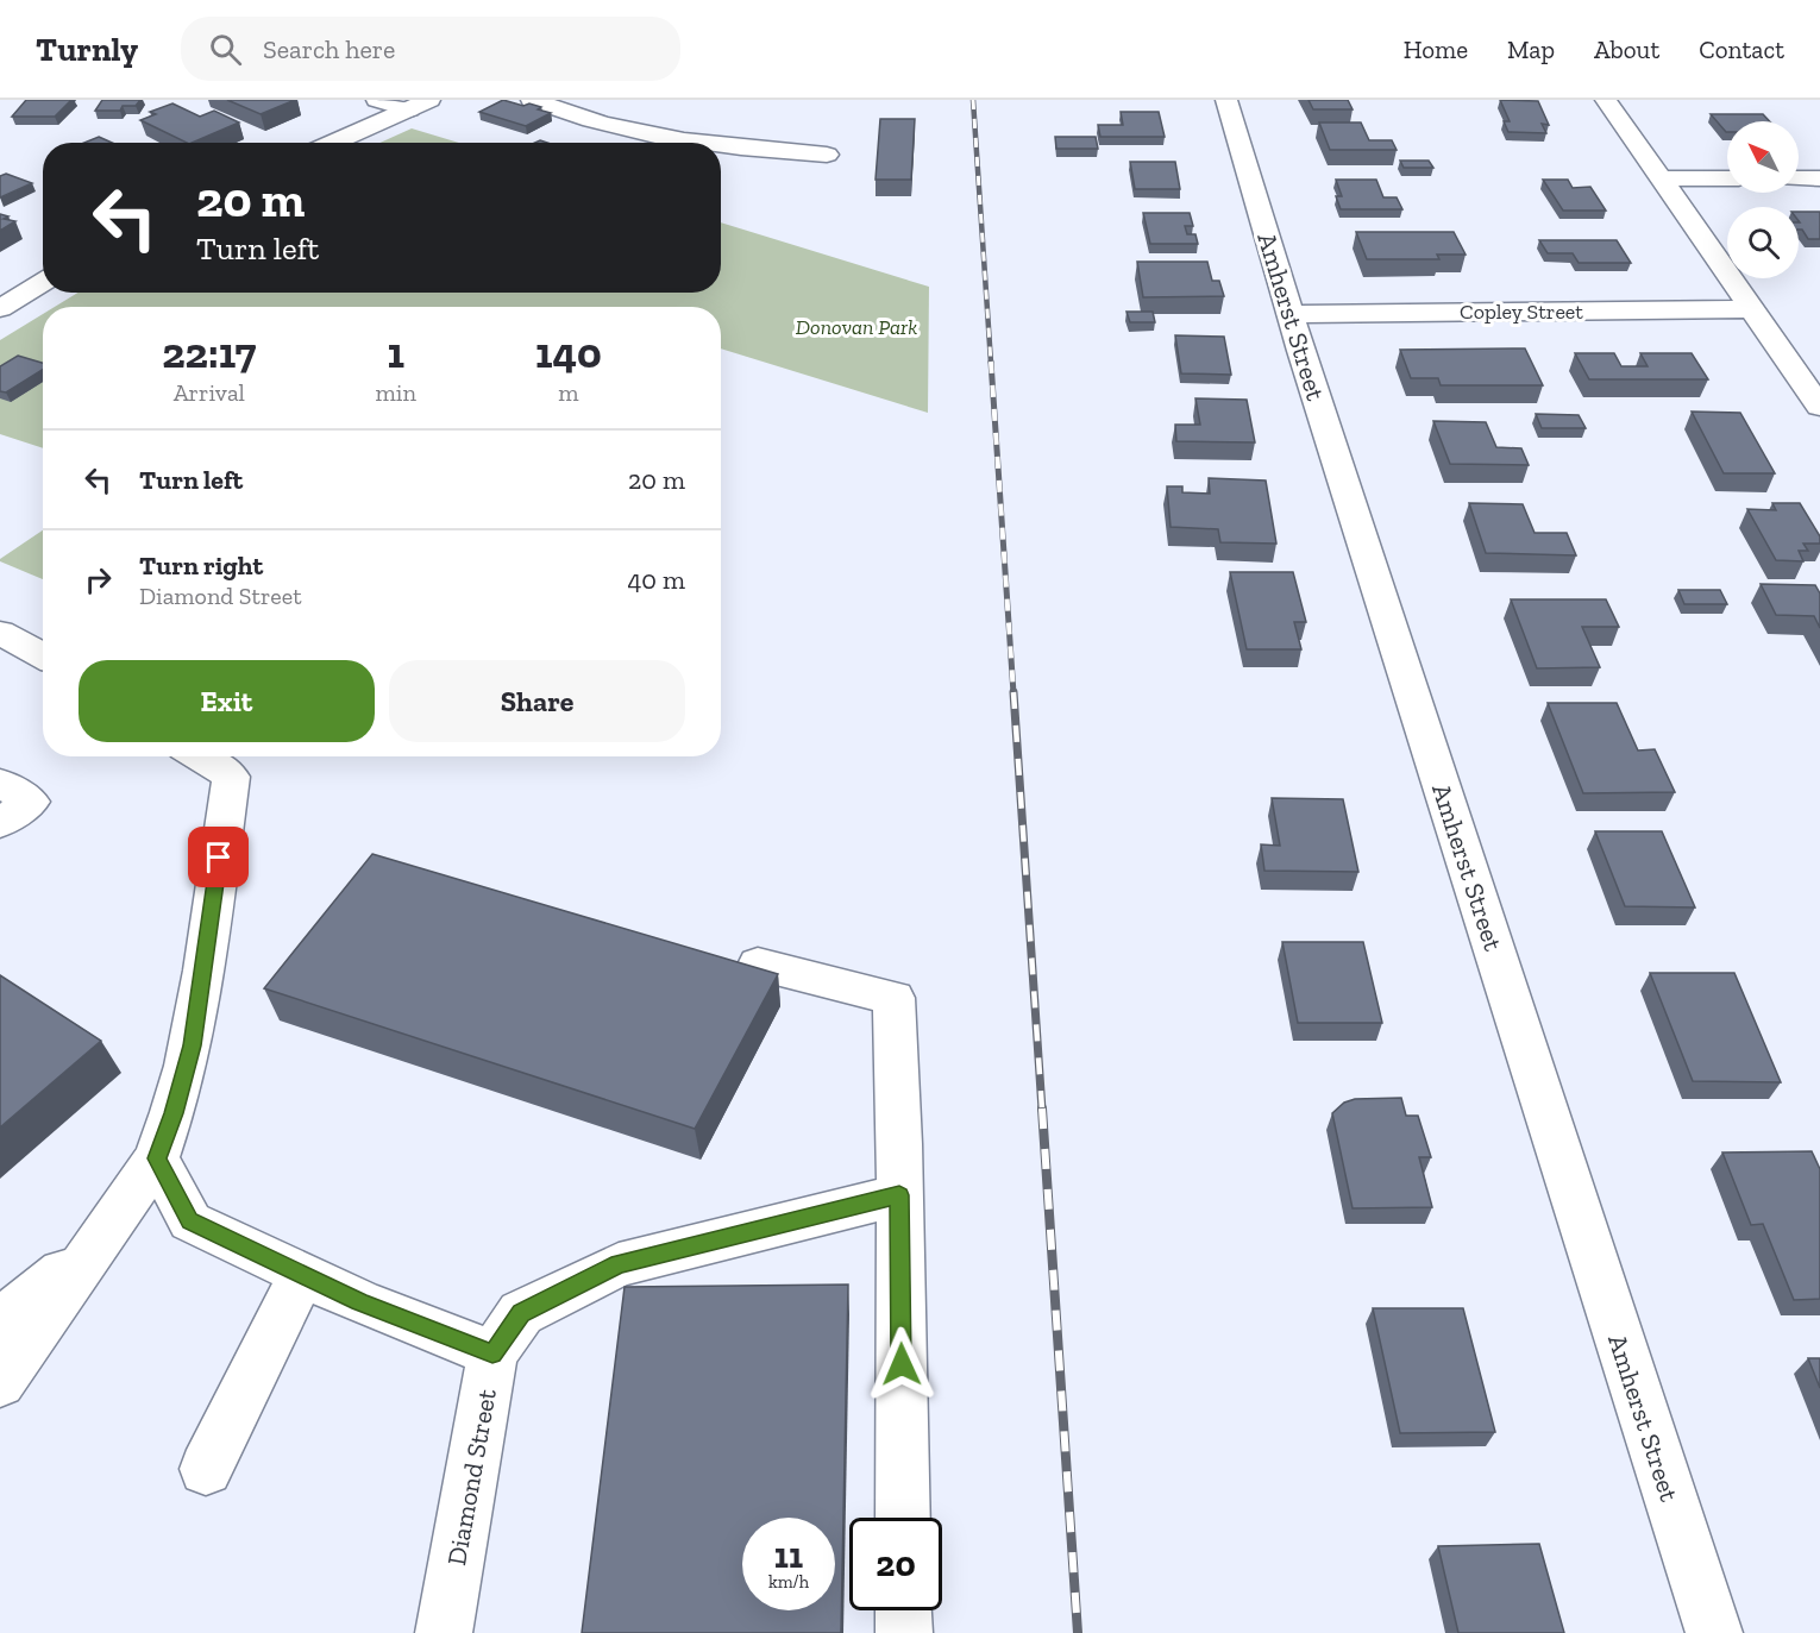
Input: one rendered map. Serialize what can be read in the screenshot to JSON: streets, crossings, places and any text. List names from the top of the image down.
{
  "streets": {
    "street": ["Copley Street", "Amherst Street", "Diamond Street"]
  },
  "crossings": [
    ["Copley Street", "Amherst Street"]
  ],
  "parks": ["Donovan Park"],
  "north": "top left",
  "page": {
    "header": "Turnly",
    "search": "Search here",
    "nav": [
      "Home",
      "Map",
      "About",
      "Contact"
    ],
    "turn": ["20 m", "Turn left"],
    "eta": [
      "22:17",
      "Arrival",
      "1",
      "min",
      "140",
      "m"
    ],
    "list": [
      {
        "name": "Turn left",
        "value": "20 m"
      },
      {
        "name": "Turn right",
        "note": "Diamond Street",
        "value": "40 m"
      }
    ],
    "buttons": ["Exit", "Share"],
    "speed": "11 km/h",
    "limit": "20"
  }
}
